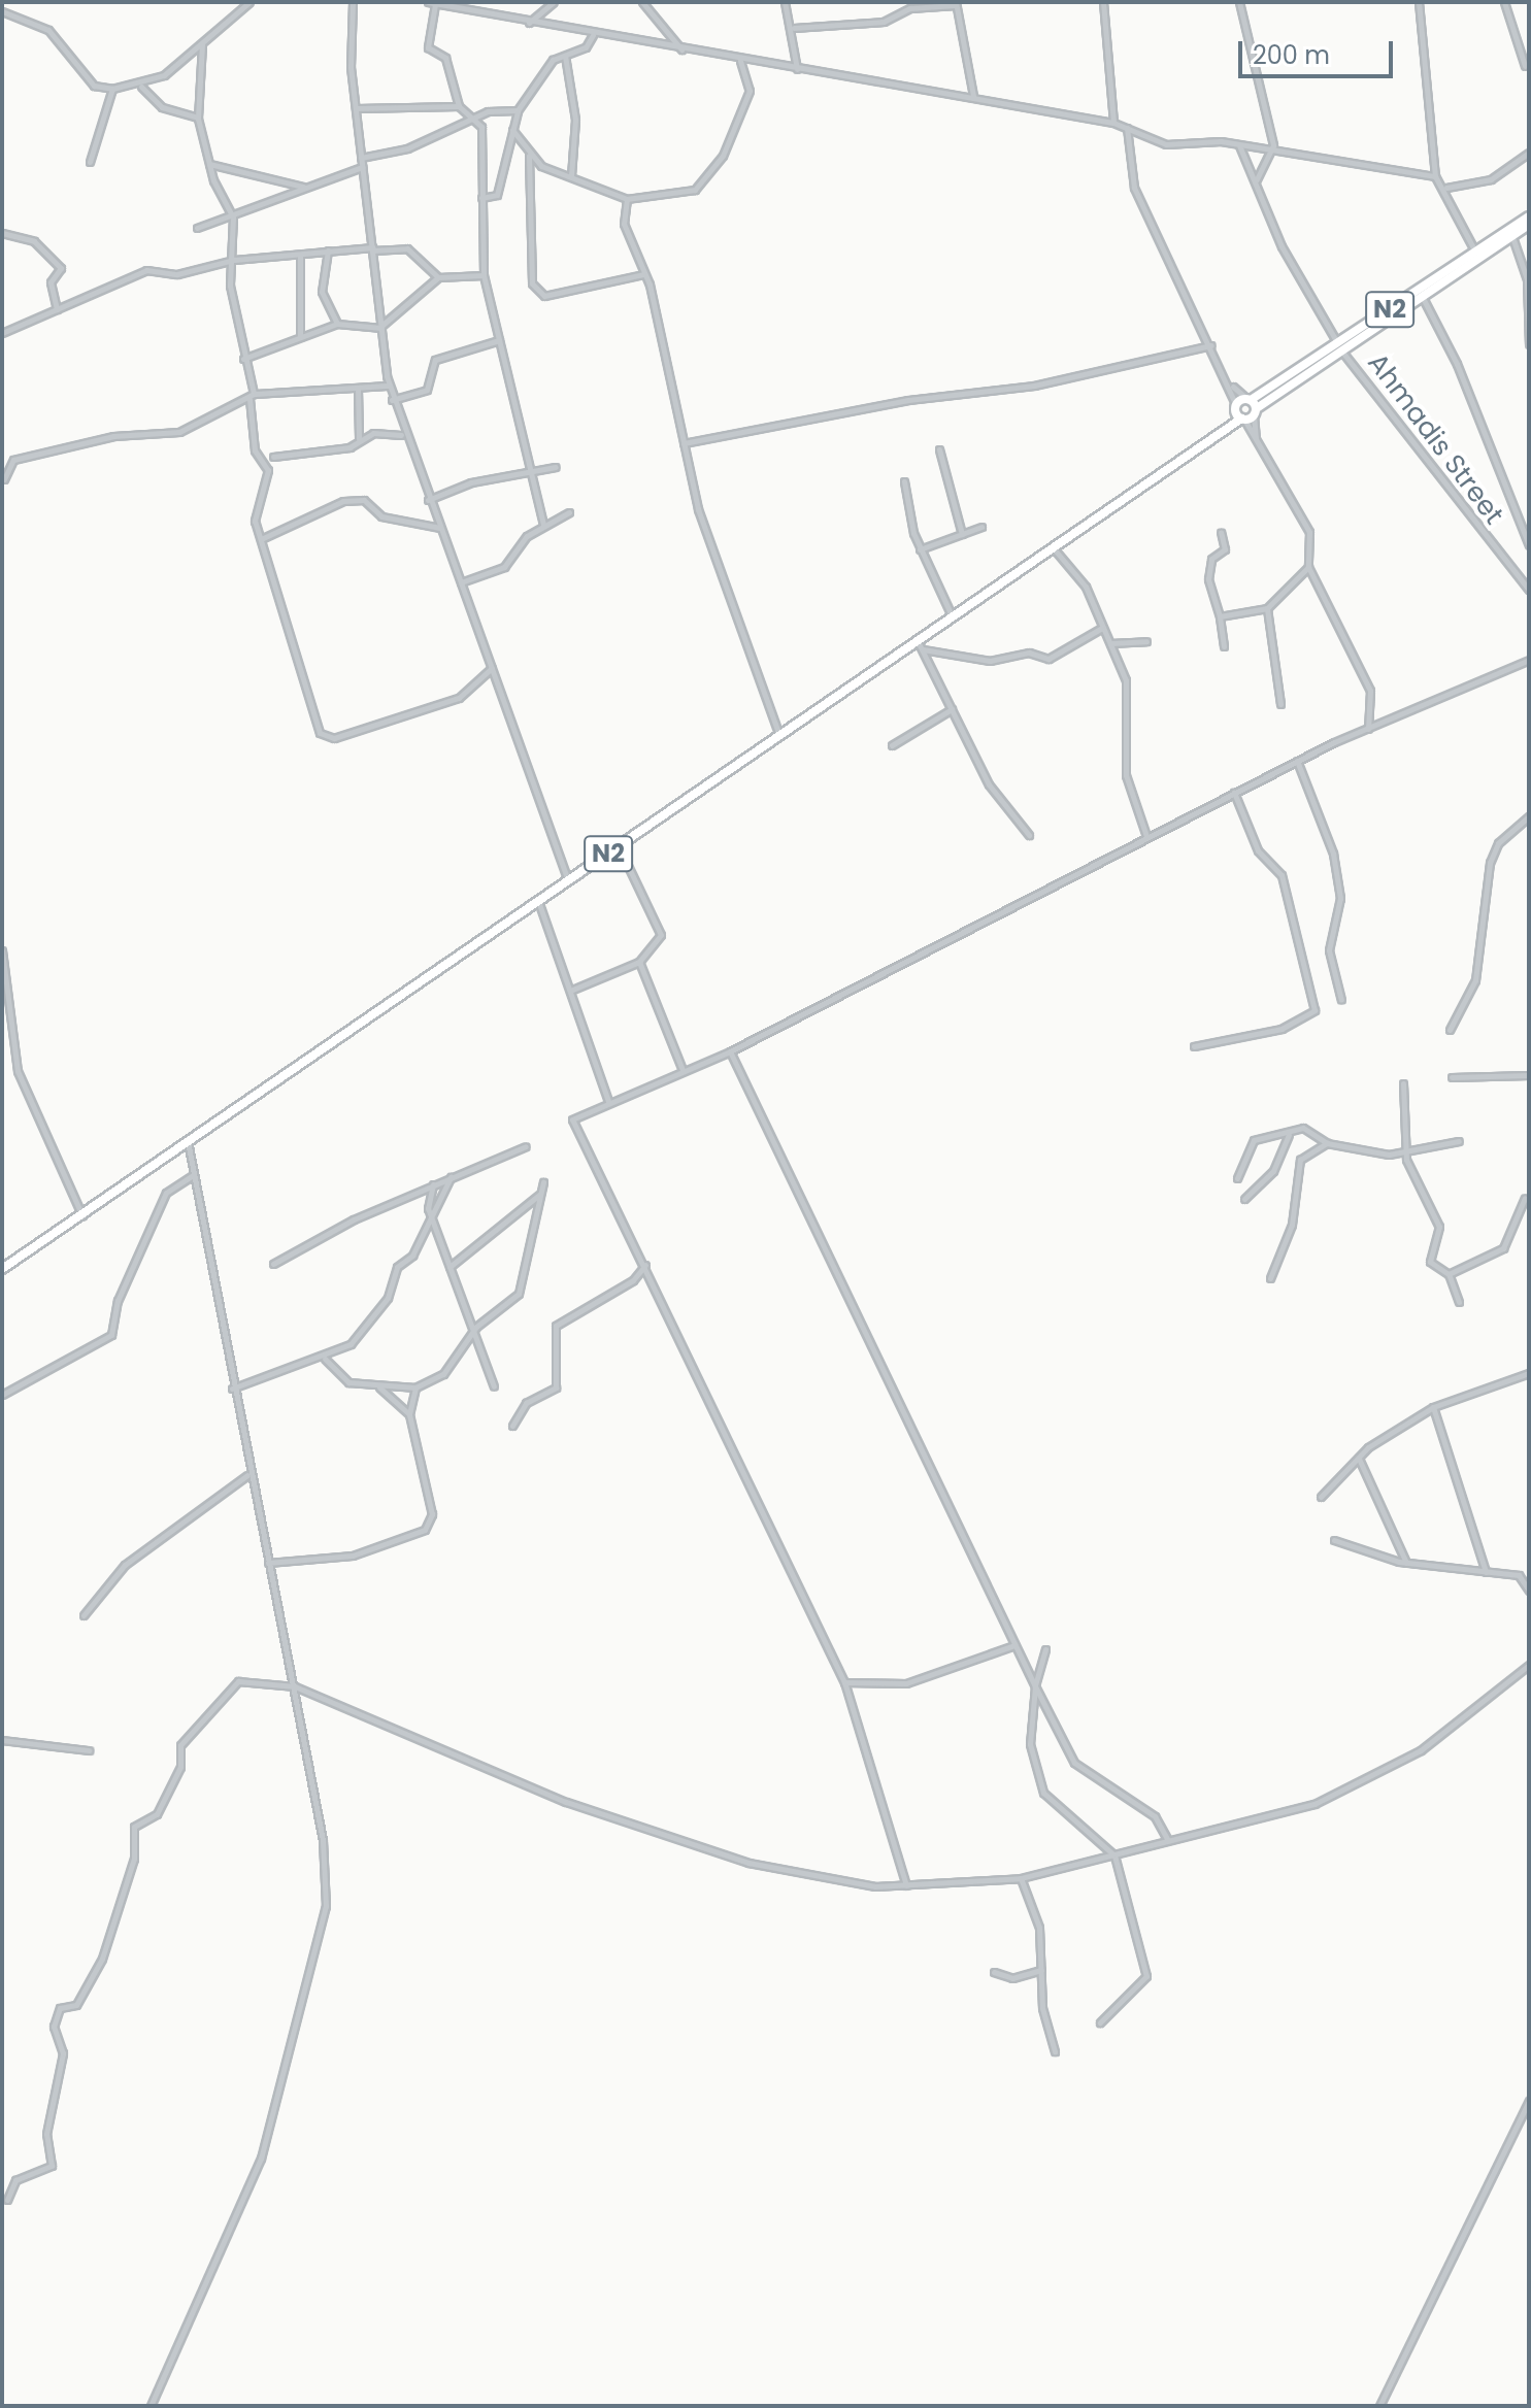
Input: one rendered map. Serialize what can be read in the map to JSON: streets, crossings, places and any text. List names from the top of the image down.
{
  "streets": {
    "highway": ["N2"],
    "street": ["Ahmadis Street"]
  },
  "crossings": [
    ["N2", "Ahmadis Street"]
  ],
  "scale_bar": "200 m"
}
